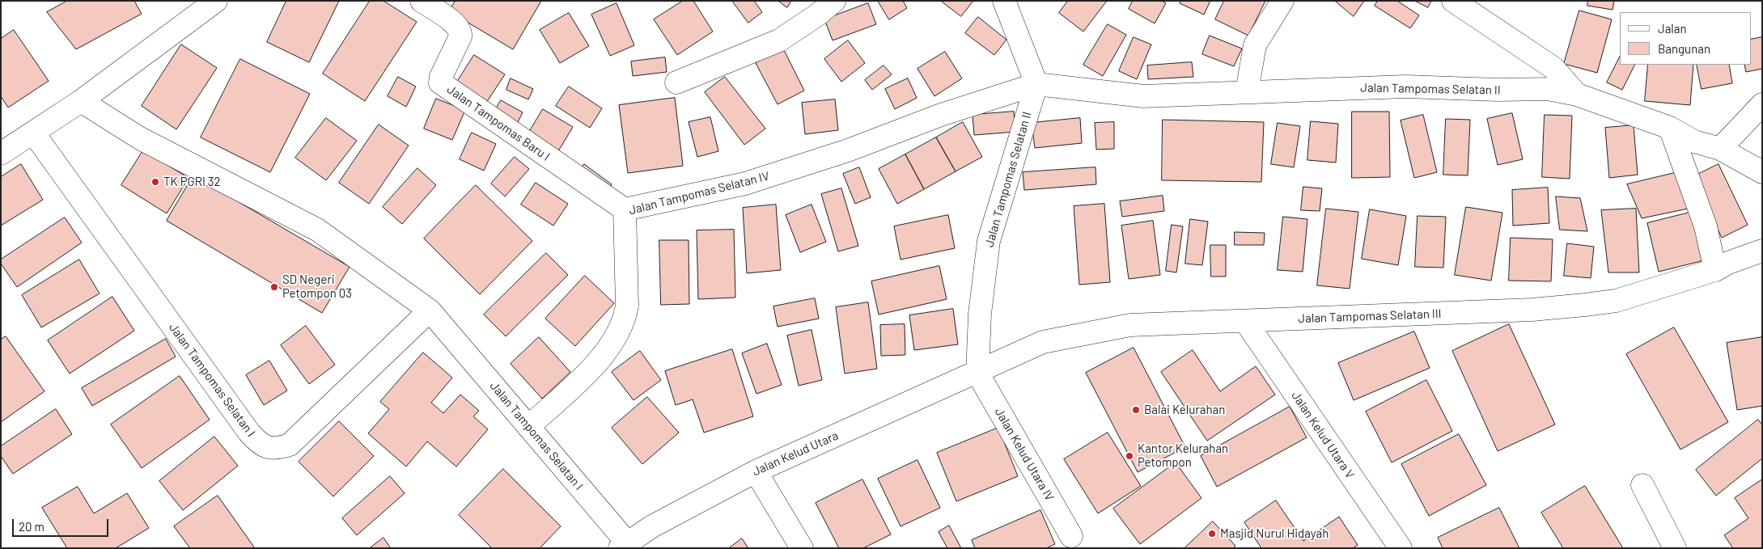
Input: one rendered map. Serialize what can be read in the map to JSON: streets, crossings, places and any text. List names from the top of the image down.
{
  "streets": {
    "street": [
      "Jalan Tampomas Selatan II",
      "Jalan Tampomas Baru I",
      "Jalan Tampomas Selatan IV",
      "Jalan Tampomas Selatan III",
      "Jalan Tampomas Selatan I",
      "Jalan Kelud Utara V",
      "Jalan Kelud Utara",
      "Jalan Kelud Utara IV"
    ]
  },
  "crossings": [
    ["Jalan Tampomas Selatan II", "Jalan Tampomas Selatan IV"],
    ["Jalan Tampomas Selatan II", "Jalan Tampomas Selatan III"],
    ["Jalan Tampomas Selatan II", "Jalan Kelud Utara"],
    ["Jalan Tampomas Selatan II", "Jalan Kelud Utara IV"],
    ["Jalan Tampomas Baru I", "Jalan Tampomas Selatan IV"],
    ["Jalan Tampomas Selatan IV", "Jalan Tampomas Selatan I"],
    ["Jalan Tampomas Selatan III", "Jalan Kelud Utara V"],
    ["Jalan Tampomas Selatan III", "Jalan Kelud Utara"],
    ["Jalan Tampomas Selatan III", "Jalan Kelud Utara IV"],
    ["Jalan Tampomas Selatan I", "Jalan Kelud Utara"],
    ["Jalan Kelud Utara", "Jalan Kelud Utara IV"]
  ],
  "places": [
    "TK PGRI 32",
    "SD Negeri Petompon 03",
    "Balai Kelurahan",
    "Kantor Kelurahan Petompon",
    "Masjid Nurul Hidayah"
  ],
  "legend": ["Jalan", "Bangunan"],
  "scale_bar": "20 m"
}
